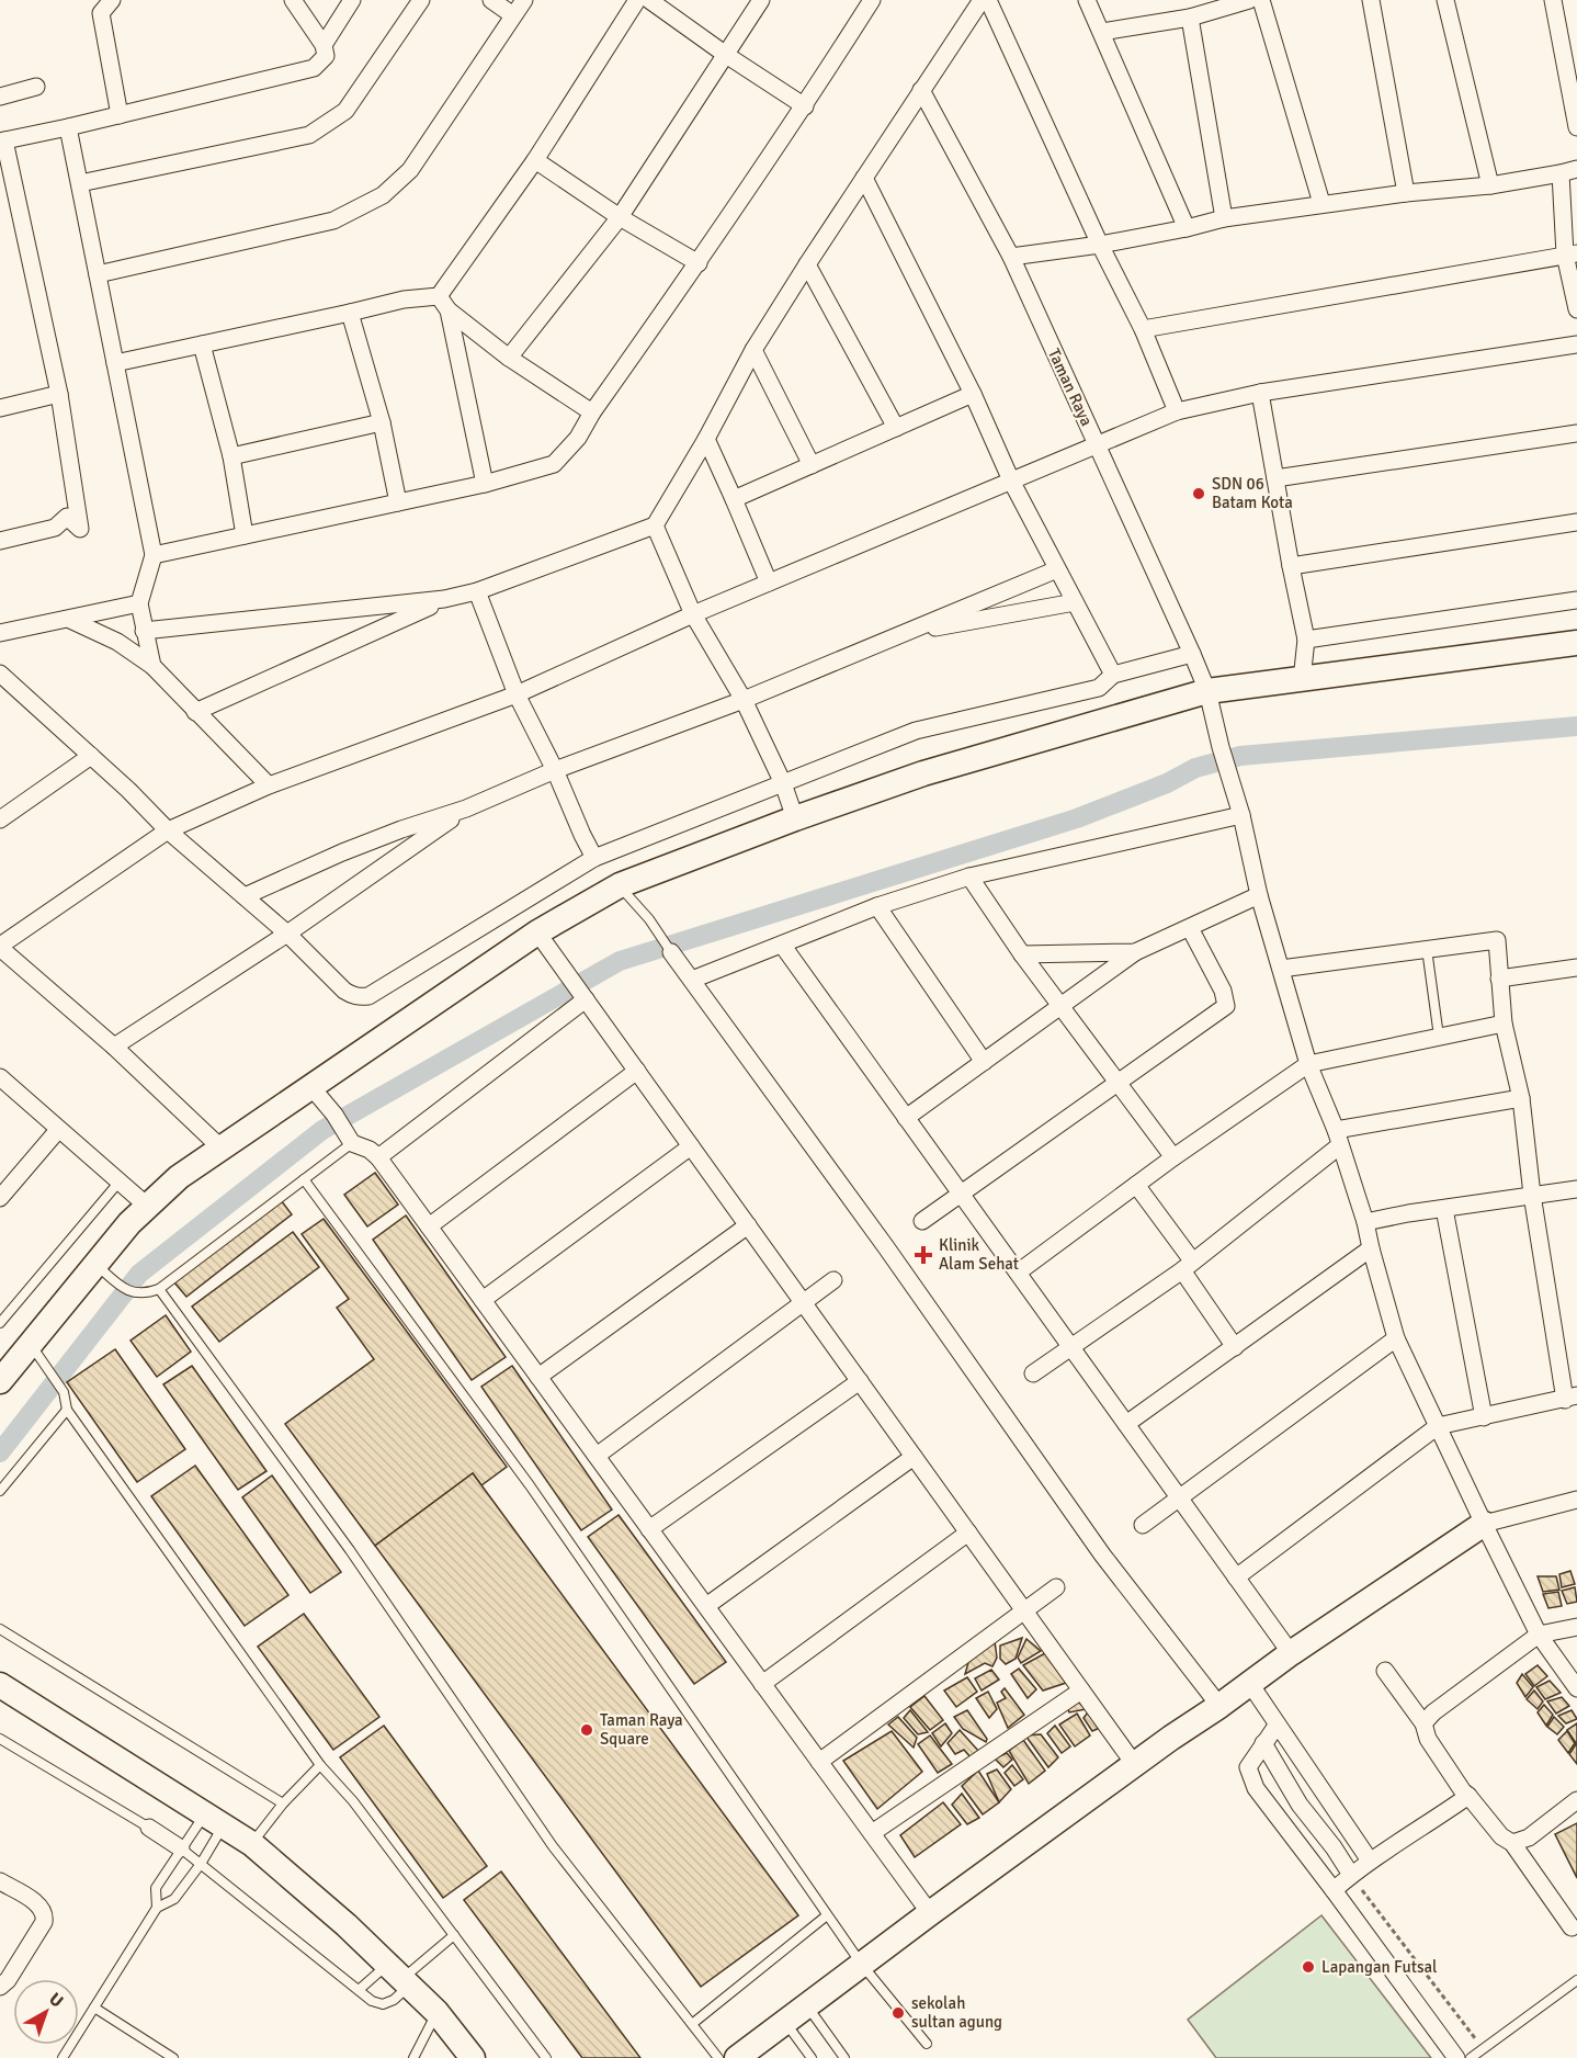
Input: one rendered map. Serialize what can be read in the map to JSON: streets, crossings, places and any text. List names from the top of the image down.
{
  "streets": {
    "street": ["Taman Raya"]
  },
  "places": {
    "other": [
      "SDN 06 Batam Kota",
      "Taman Raya Square",
      "Lapangan Futsal",
      "sekolah sultan agung"
    ],
    "health": ["Klinik Alam Sehat"]
  },
  "north": "top right"
}
